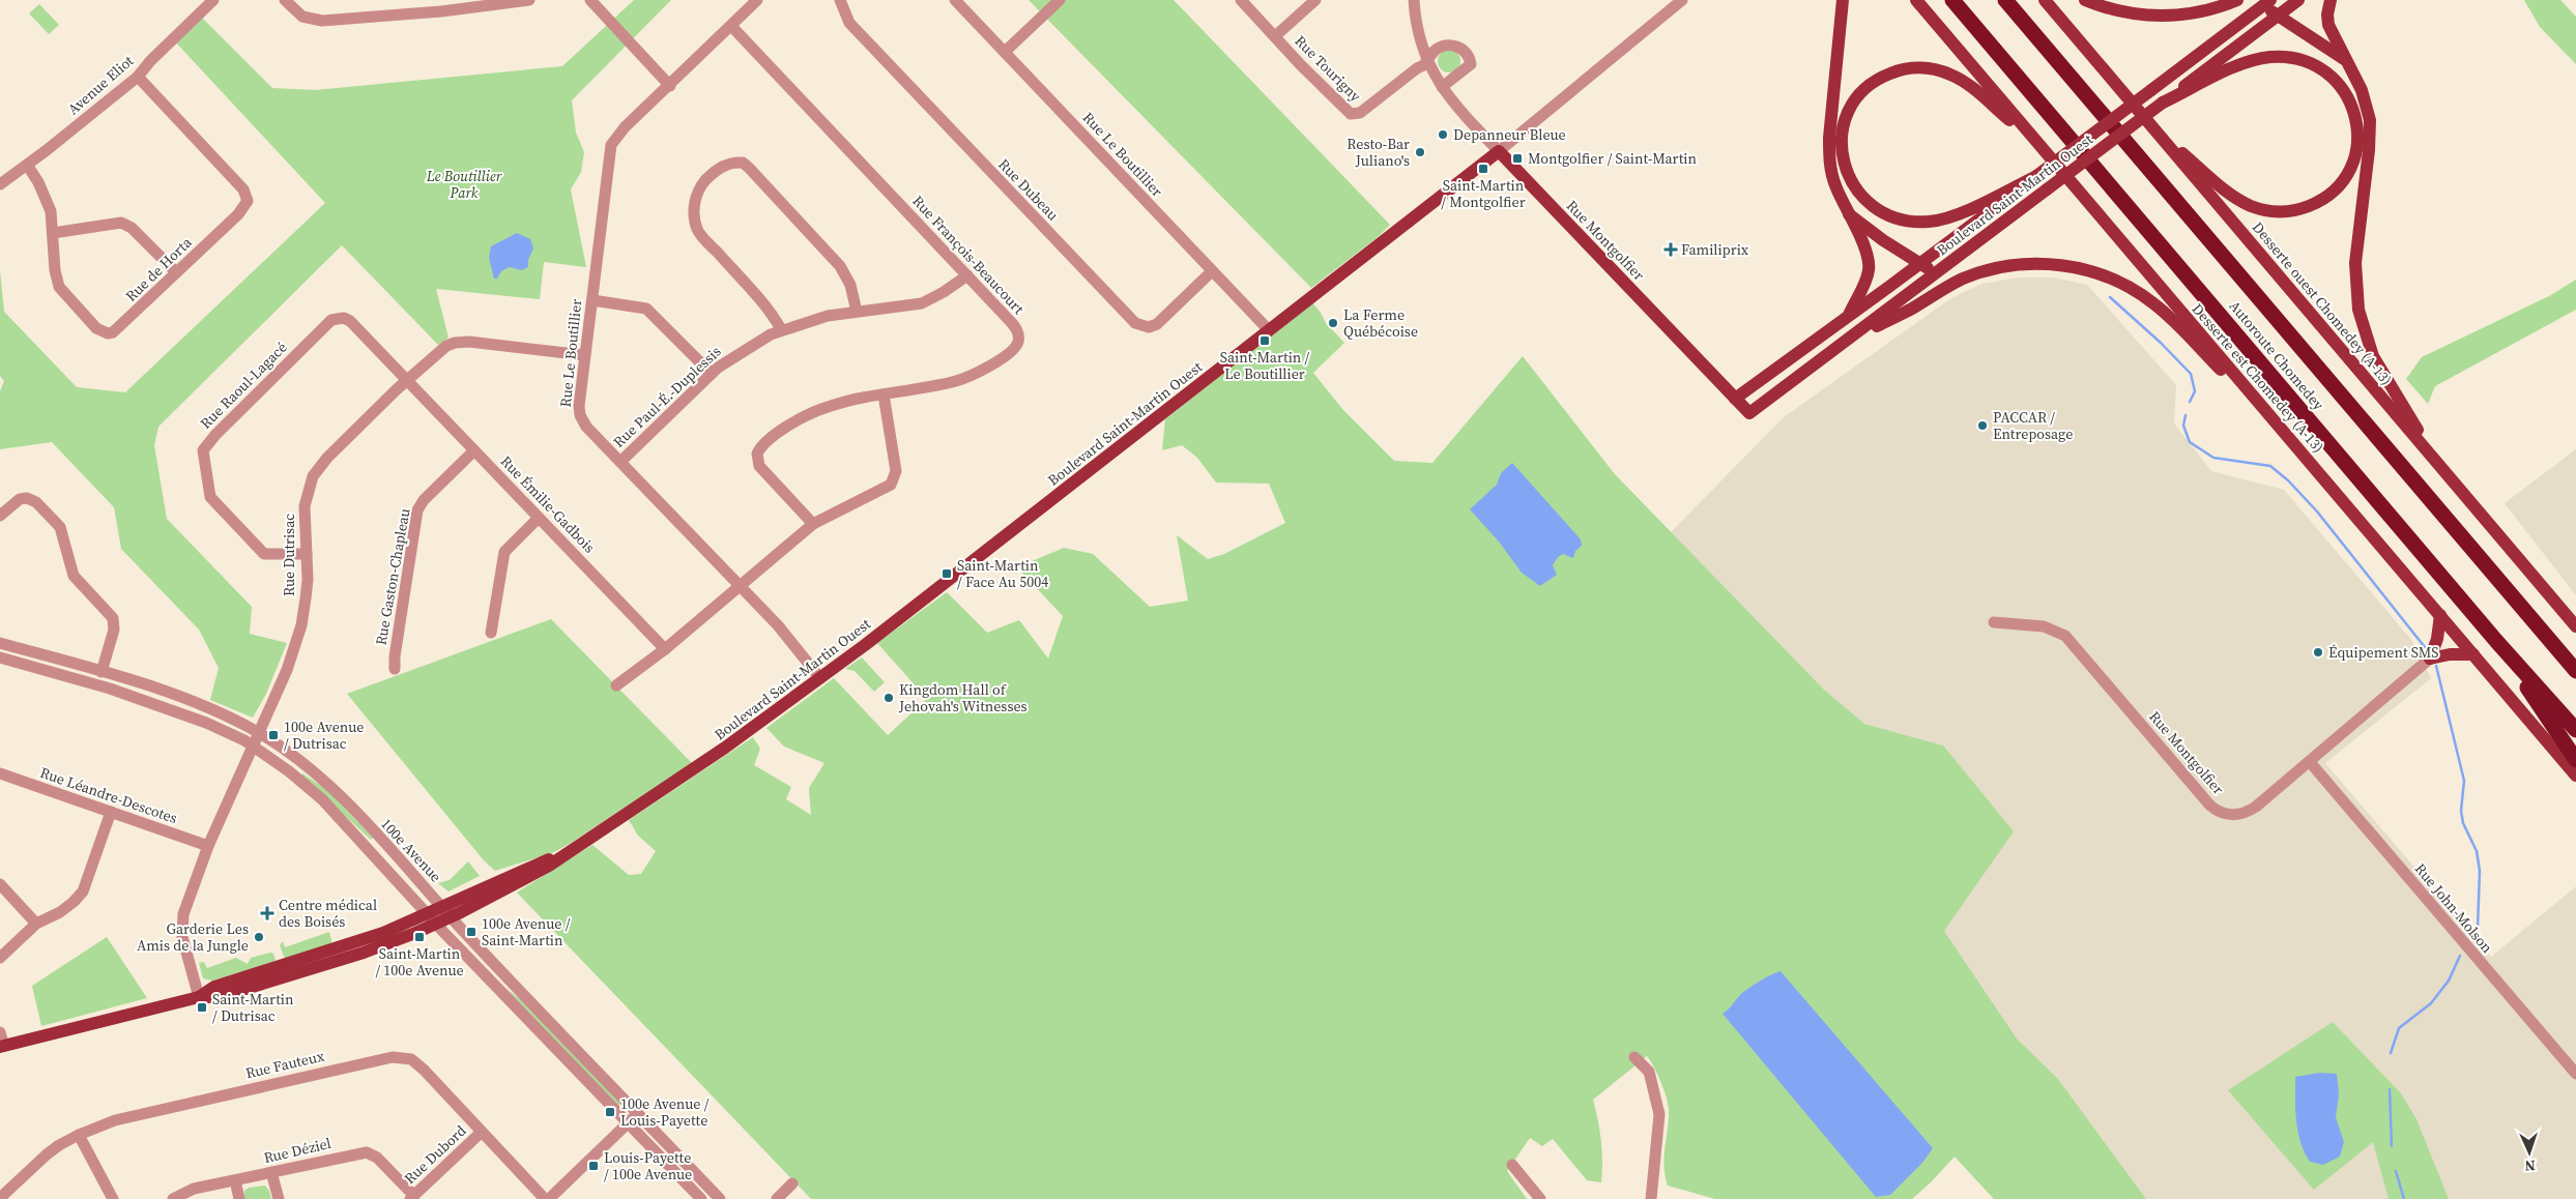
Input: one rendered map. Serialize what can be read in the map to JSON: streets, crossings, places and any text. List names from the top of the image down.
{
  "streets": {
    "highway": ["Autoroute Chomedey"],
    "main road": [
      "Boulevard Saint-Martin Ouest",
      "Rue Montgolfier",
      "Desserte ouest Chomedey (A-13)",
      "Desserte est Chomedey (A-13)"
    ],
    "street": [
      "Rue Tourigny",
      "Avenue Eliot",
      "Rue Le Boutillier",
      "Rue Dubeau",
      "Rue François-Beaucourt",
      "Rue de Horta",
      "Rue Raoul-Lagacé",
      "Rue Paul-É.-Duplessis",
      "Rue Émilie-Gadbois",
      "Rue Dutrisac",
      "Rue Gaston-Chapleau",
      "Rue Léandre-Descotes",
      "100e Avenue",
      "Rue John-Molson",
      "Rue Fauteux",
      "Rue Déziel",
      "Rue Dubord"
    ]
  },
  "crossings": [
    ["Rue Tourigny", "Rue Montgolfier"],
    ["Avenue Eliot", "Rue de Horta"],
    ["Rue Le Boutillier", "Rue Dubeau"],
    ["Rue Le Boutillier", "Boulevard Saint-Martin Ouest"],
    ["Rue Le Boutillier", "Rue François-Beaucourt"],
    ["Rue Le Boutillier", "Rue Paul-É.-Duplessis"],
    ["Rue Le Boutillier", "Rue Dutrisac"],
    ["Boulevard Saint-Martin Ouest", "Rue Montgolfier"],
    ["Boulevard Saint-Martin Ouest", "Rue Dutrisac"],
    ["Boulevard Saint-Martin Ouest", "100e Avenue"],
    ["Rue Montgolfier", "Rue John-Molson"],
    ["Rue François-Beaucourt", "Rue Paul-É.-Duplessis"],
    ["Rue Raoul-Lagacé", "Rue Émilie-Gadbois"],
    ["Rue Raoul-Lagacé", "Rue Dutrisac"],
    ["Rue Émilie-Gadbois", "Rue Dutrisac"],
    ["Rue Émilie-Gadbois", "Rue Gaston-Chapleau"],
    ["Rue Dutrisac", "Rue Léandre-Descotes"],
    ["Rue Dutrisac", "100e Avenue"],
    ["Rue Fauteux", "Rue Dubord"],
    ["Rue Déziel", "Rue Dubord"]
  ],
  "parks": ["Le Boutillier Park"],
  "places": {
    "other": [
      "Depanneur Bleue",
      "Resto-Bar Juliano's",
      "La Ferme Québécoise",
      "PACCAR / Entreposage",
      "Équipement SMS",
      "Kingdom Hall of Jehovah's Witnesses",
      "Garderie Les Amis de la Jungle"
    ],
    "transit": [
      "Montgolfier / Saint-Martin",
      "Saint-Martin / Montgolfier",
      "Saint-Martin / Le Boutillier",
      "Saint-Martin / Face Au 5004",
      "100e Avenue / Dutrisac",
      "100e Avenue / Saint-Martin",
      "Saint-Martin / 100e Avenue",
      "Saint-Martin / Dutrisac",
      "100e Avenue / Louis-Payette",
      "Louis-Payette / 100e Avenue"
    ],
    "health": ["Familiprix", "Centre médical des Boisés"]
  },
  "north": "bottom"
}
